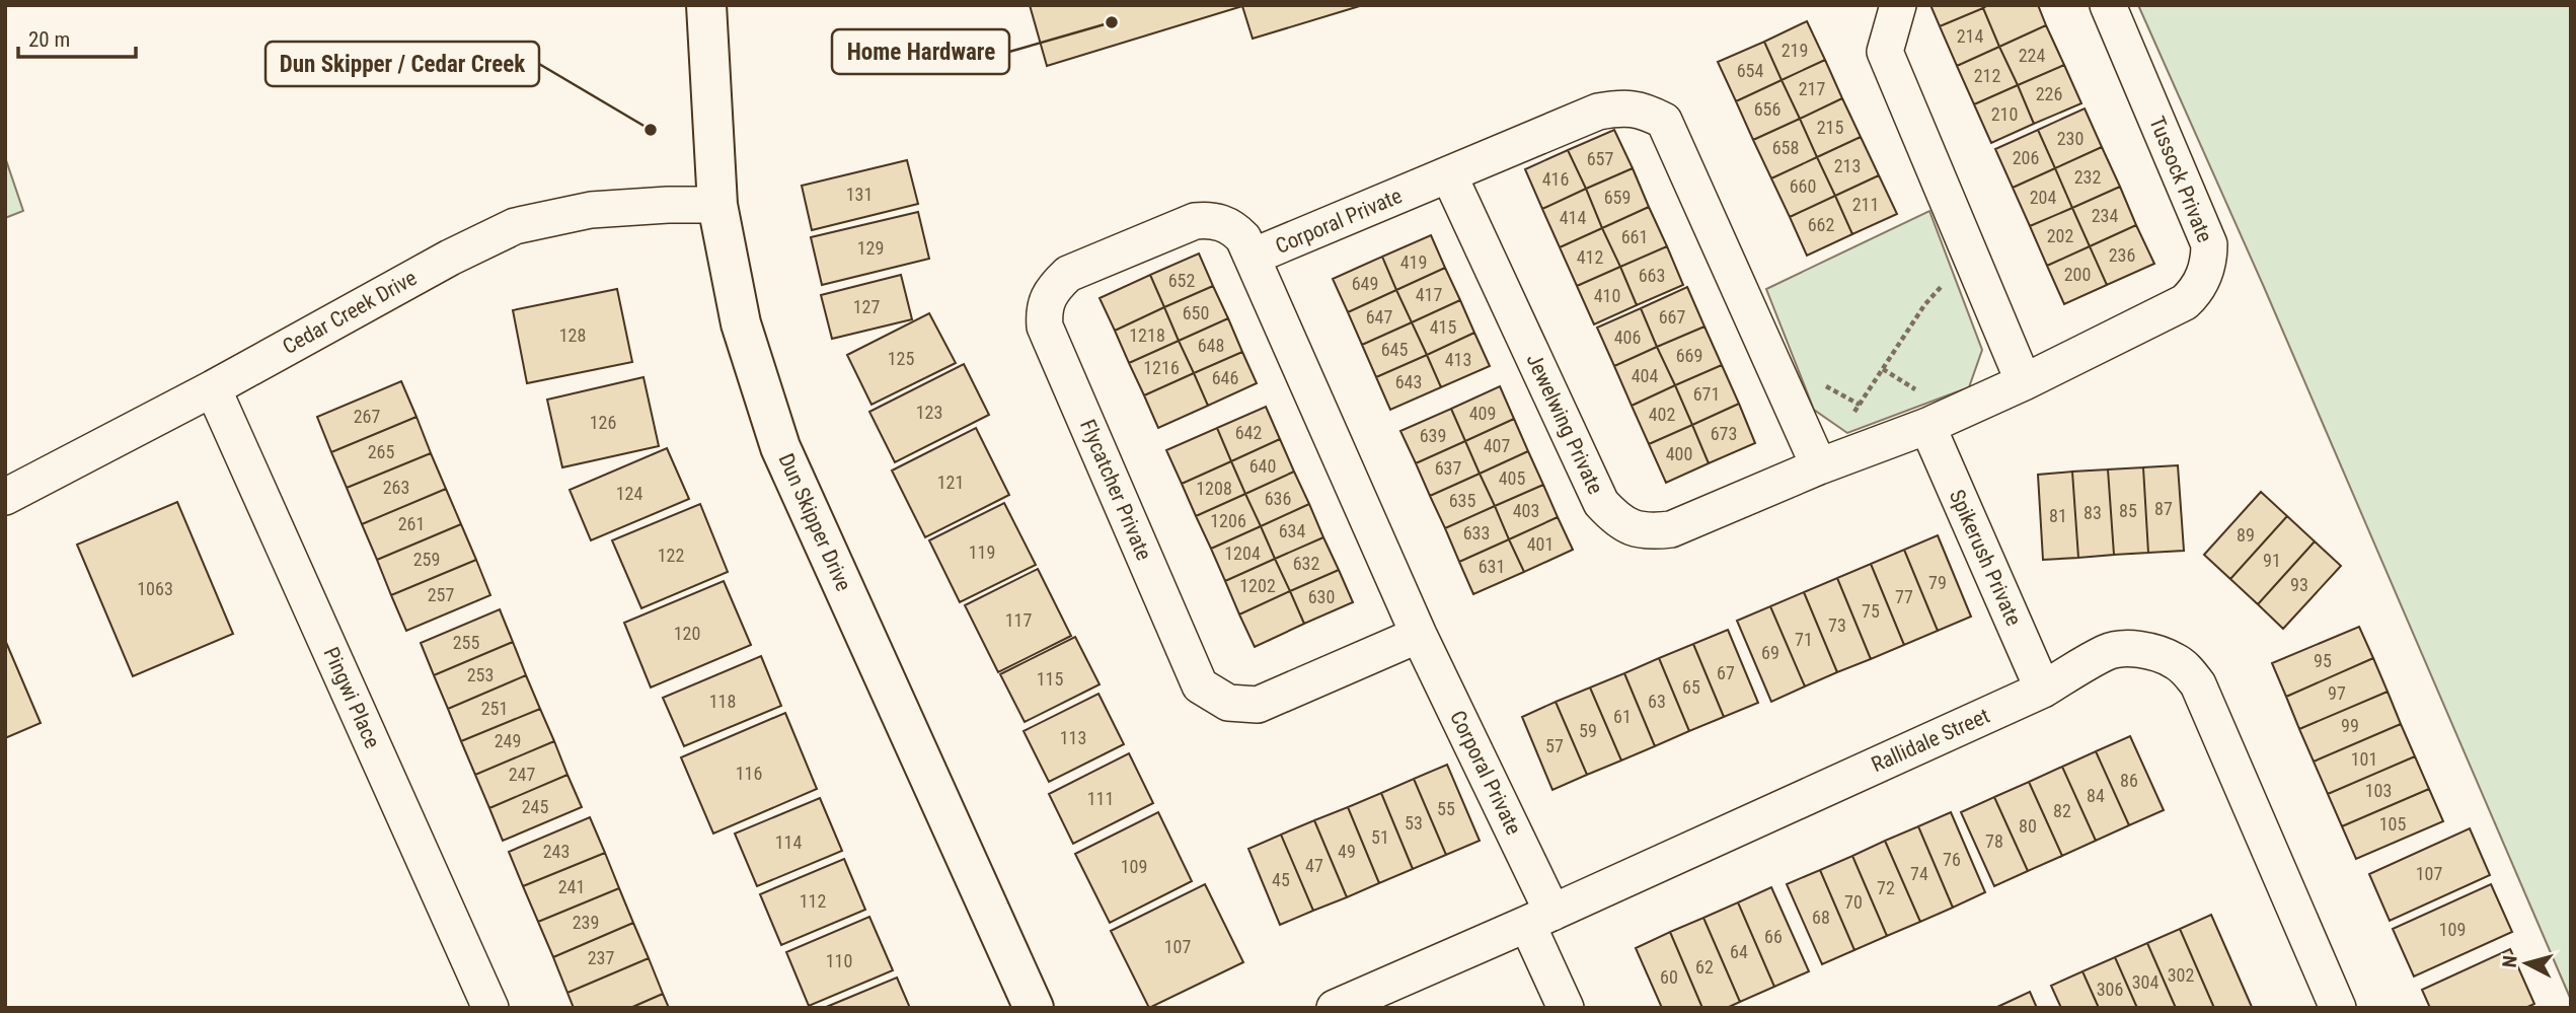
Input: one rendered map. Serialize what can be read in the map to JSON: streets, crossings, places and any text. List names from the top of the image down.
{
  "streets": {
    "street": [
      "Tussock Private",
      "Corporal Private",
      "Cedar Creek Drive",
      "Jewelwing Private",
      "Flycatcher Private",
      "Dun Skipper Drive",
      "Spikerush Private",
      "Pingwi Place",
      "Rallidale Street"
    ]
  },
  "crossings": [
    ["Tussock Private", "Jewelwing Private"],
    ["Tussock Private", "Spikerush Private"],
    ["Corporal Private", "Jewelwing Private"],
    ["Corporal Private", "Flycatcher Private"],
    ["Corporal Private", "Rallidale Street"],
    ["Cedar Creek Drive", "Dun Skipper Drive"],
    ["Cedar Creek Drive", "Pingwi Place"],
    ["Jewelwing Private", "Spikerush Private"],
    ["Spikerush Private", "Rallidale Street"]
  ],
  "places": ["Home Hardware", "Dun Skipper / Cedar Creek"],
  "house_numbers": [
    "214",
    "219",
    "224",
    "654",
    "212",
    "217",
    "226",
    "656",
    "210",
    "215",
    "230",
    "658",
    "206",
    "657",
    "213",
    "232",
    "416",
    "660",
    "131",
    "659",
    "204",
    "211",
    "234",
    "414",
    "662",
    "202",
    "661",
    "129",
    "236",
    "412",
    "419",
    "200",
    "663",
    "652",
    "649",
    "417",
    "410",
    "127",
    "650",
    "647",
    "667",
    "415",
    "128",
    "1218",
    "406",
    "648",
    "645",
    "669",
    "125",
    "413",
    "1216",
    "404",
    "646",
    "643",
    "671",
    "123",
    "409",
    "402",
    "267",
    "126",
    "642",
    "673",
    "639",
    "407",
    "265",
    "400",
    "640",
    "637",
    "405",
    "121",
    "263",
    "1208",
    "124",
    "636",
    "635",
    "87",
    "403",
    "85",
    "83",
    "81",
    "1206",
    "261",
    "634",
    "633",
    "89",
    "401",
    "119",
    "1204",
    "122",
    "259",
    "91",
    "632",
    "631",
    "79",
    "93",
    "1202",
    "1063",
    "257",
    "630",
    "77",
    "75",
    "117",
    "73",
    "120",
    "71",
    "255",
    "69",
    "95",
    "67",
    "253",
    "115",
    "65",
    "97",
    "118",
    "63",
    "251",
    "61",
    "99",
    "59",
    "113",
    "249",
    "57",
    "101",
    "116",
    "247",
    "86",
    "103",
    "84",
    "111",
    "245",
    "55",
    "82",
    "53",
    "105",
    "80",
    "51",
    "78",
    "114",
    "243",
    "49",
    "76",
    "47",
    "109",
    "74",
    "107",
    "45",
    "241",
    "72",
    "112",
    "70",
    "68",
    "239",
    "109",
    "66",
    "107",
    "64",
    "237",
    "110",
    "62",
    "302",
    "60",
    "304",
    "306"
  ],
  "scale_bar": "20 m",
  "north": "left"
}
